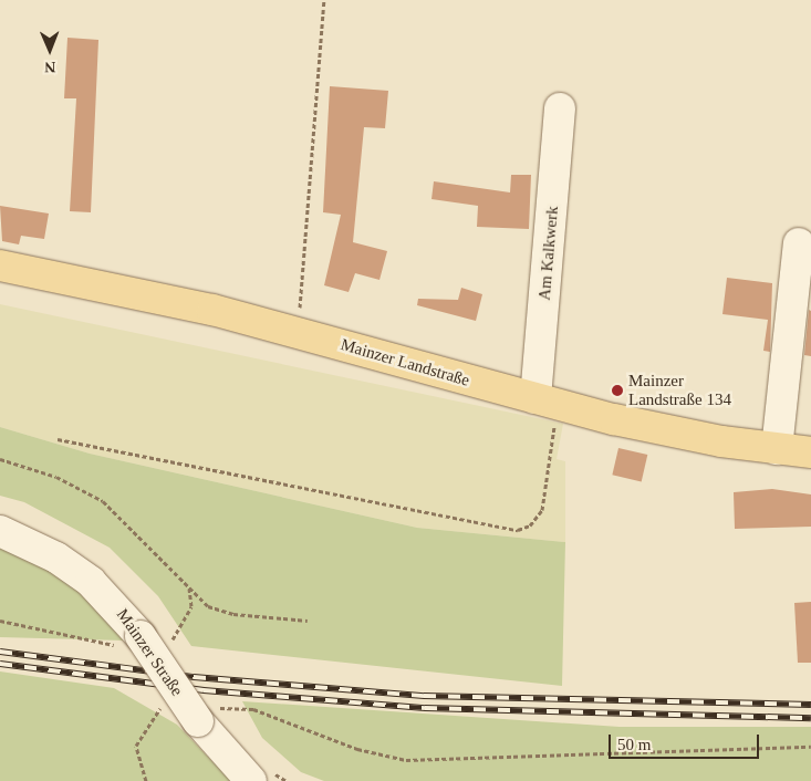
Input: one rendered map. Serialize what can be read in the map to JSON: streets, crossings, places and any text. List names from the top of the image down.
{
  "streets": {
    "main road": ["Mainzer Landstraße"],
    "street": ["Am Kalkwerk", "Mainzer Straße"]
  },
  "crossings": [
    ["Am Kalkwerk", "Mainzer Landstraße"]
  ],
  "places": ["Mainzer Landstraße 134"],
  "scale_bar": "50 m",
  "north": "bottom"
}
